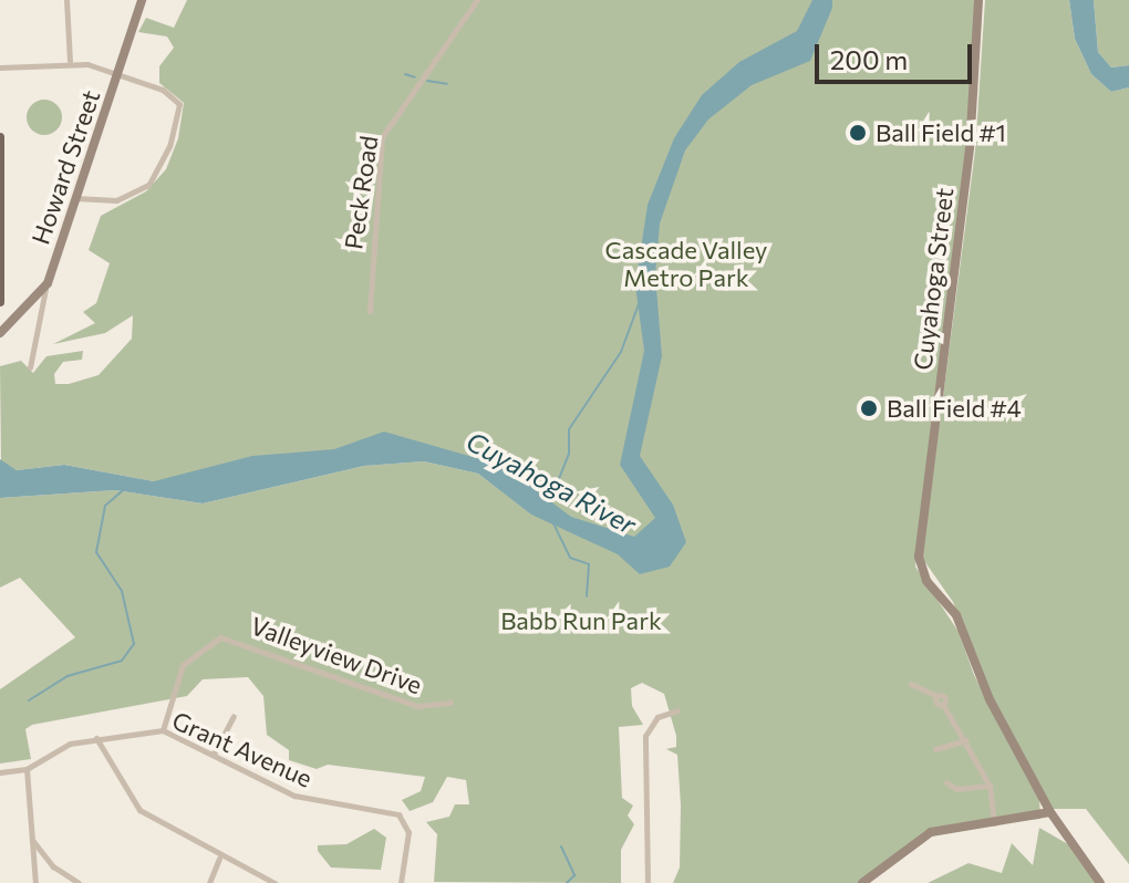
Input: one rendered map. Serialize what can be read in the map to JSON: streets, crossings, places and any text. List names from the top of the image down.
{
  "streets": {
    "street": [
      "Howard Street",
      "Peck Road",
      "Cuyahoga Street",
      "Valleyview Drive",
      "Grant Avenue"
    ]
  },
  "crossings": [
    ["Valleyview Drive", "Grant Avenue"]
  ],
  "water": ["Cuyahoga River"],
  "parks": ["Cascade Valley Metro Park", "Babb Run Park"],
  "places": ["Ball Field #1", "Ball Field #4"],
  "scale_bar": "200 m"
}
